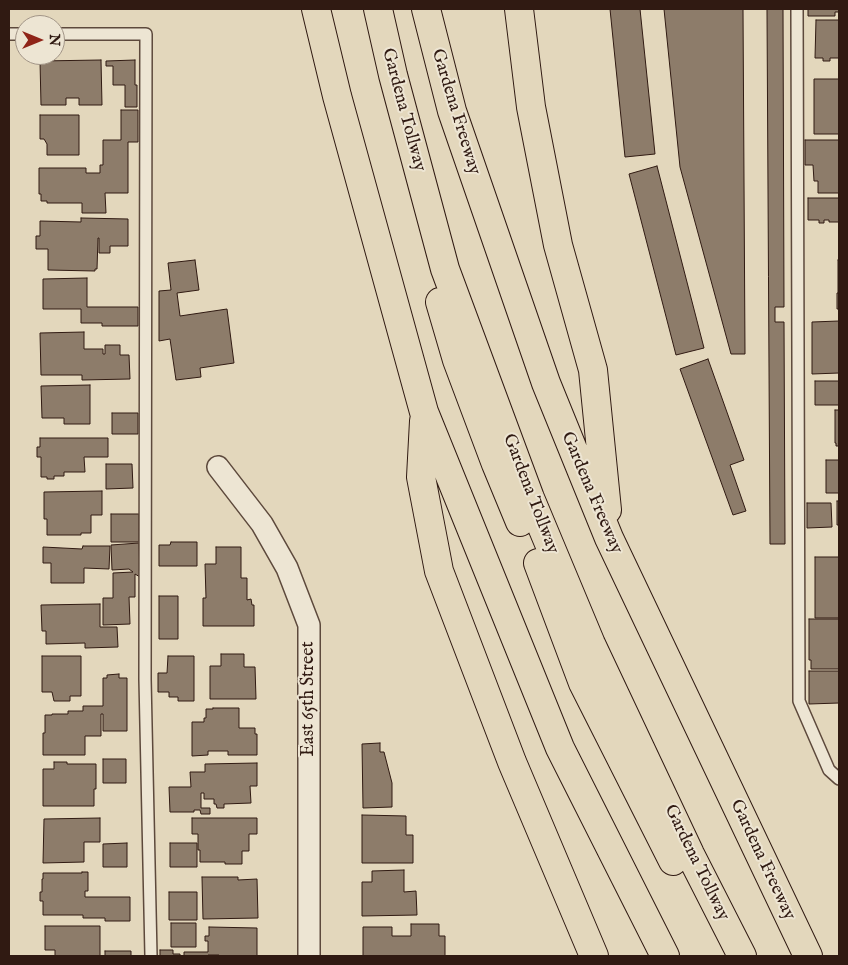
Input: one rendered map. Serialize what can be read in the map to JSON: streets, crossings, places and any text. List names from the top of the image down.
{
  "streets": {
    "highway": ["Gardena Tollway", "Gardena Freeway"],
    "street": ["East 65th Street"]
  },
  "north": "right"
}
